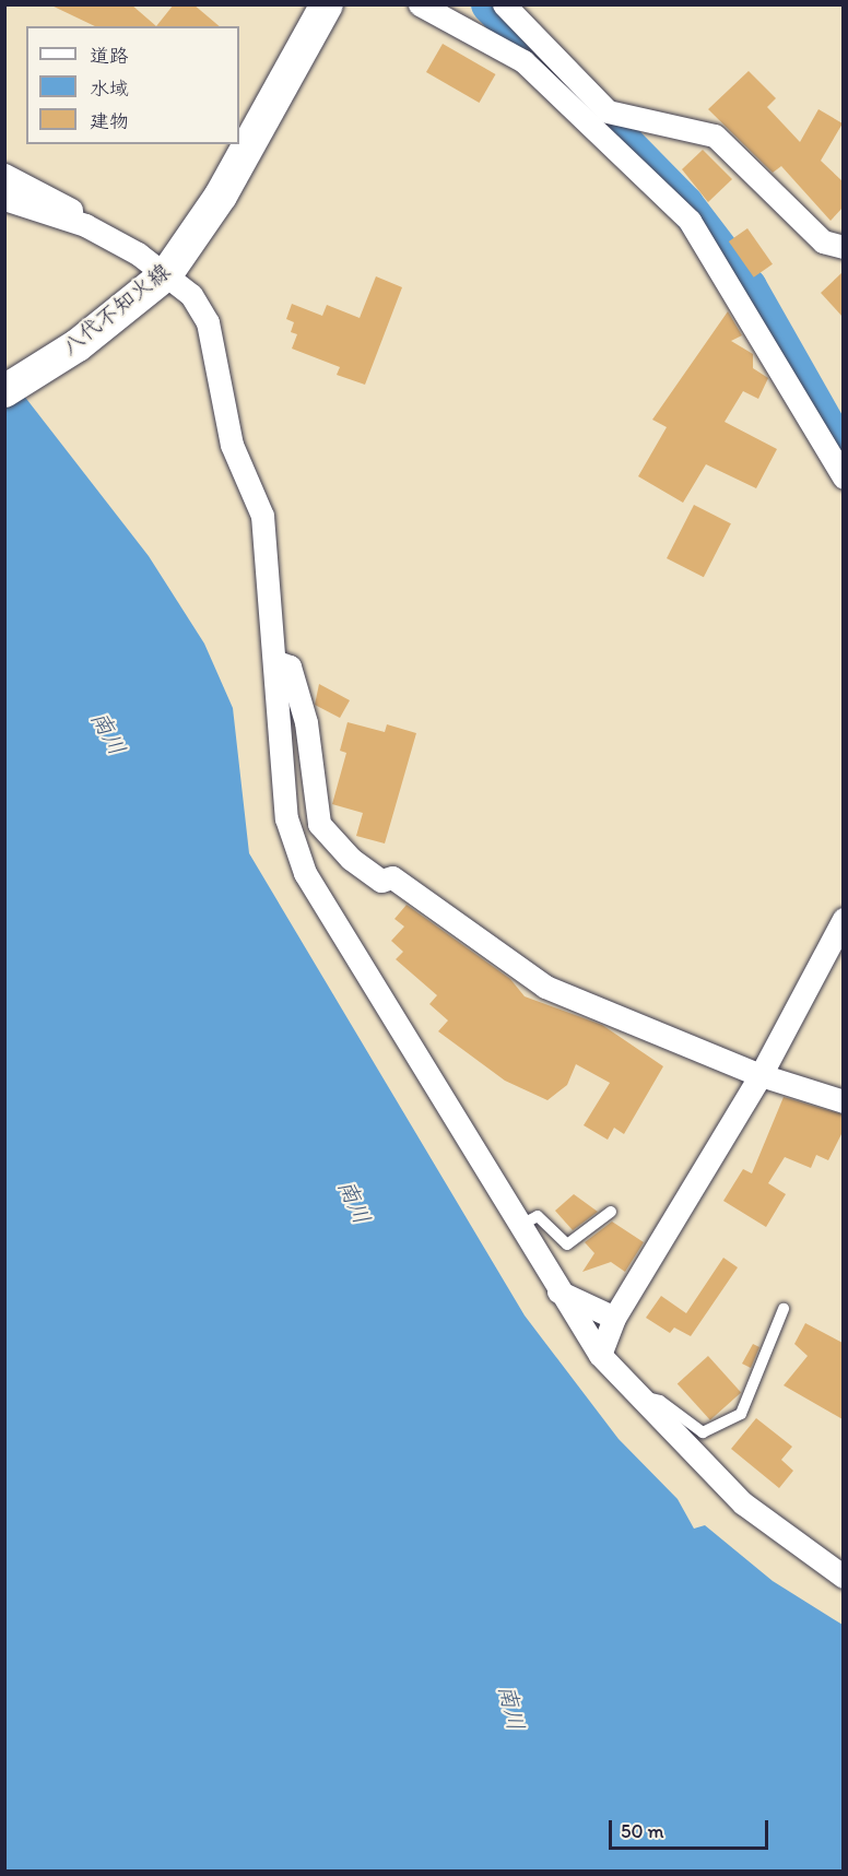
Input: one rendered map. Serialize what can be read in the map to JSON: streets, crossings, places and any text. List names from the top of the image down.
{
  "streets": {
    "main road": ["八代不知火線"]
  },
  "water": ["南川"],
  "legend": ["道路", "水域", "建物"],
  "scale_bar": "50 m"
}
